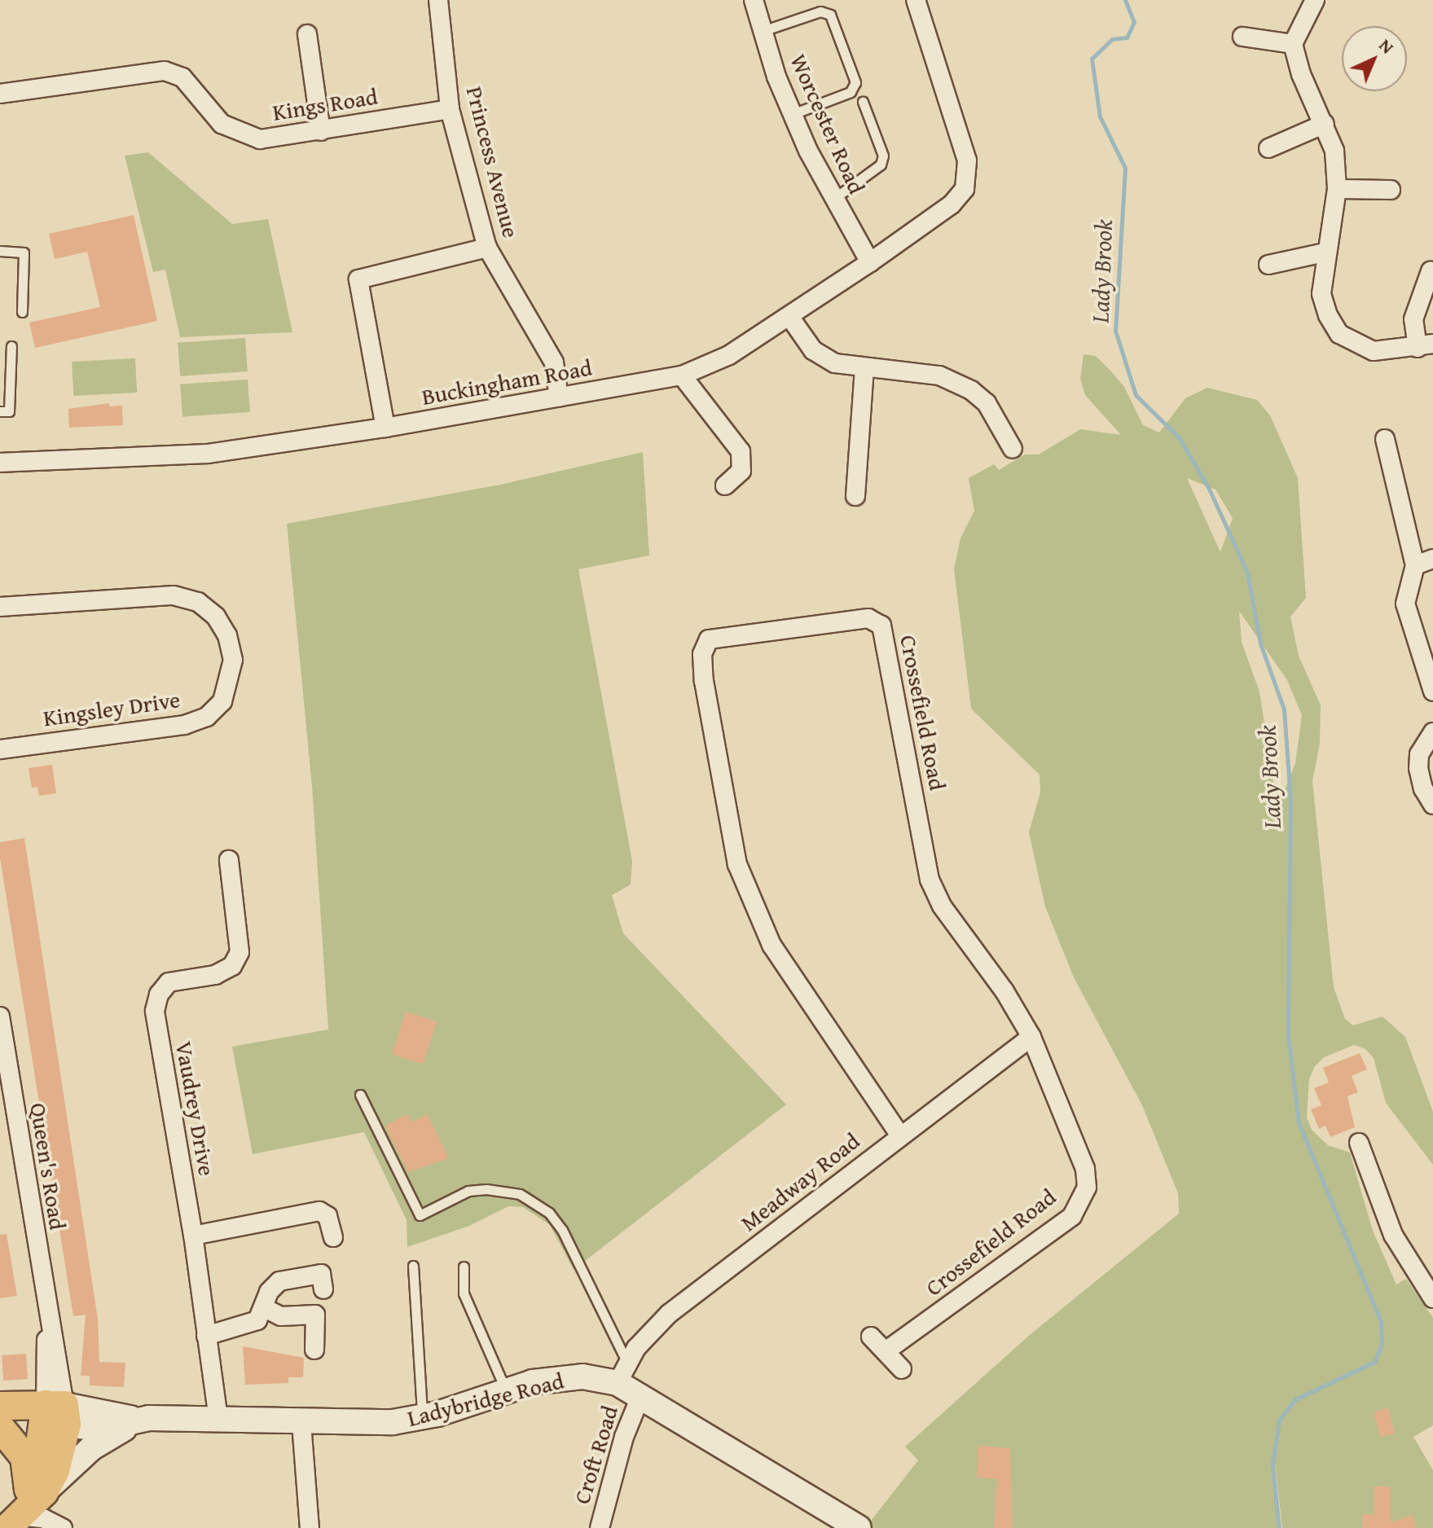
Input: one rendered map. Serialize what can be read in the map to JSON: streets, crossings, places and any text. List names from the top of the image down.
{
  "streets": {
    "street": [
      "Kings Road",
      "Worcester Road",
      "Princess Avenue",
      "Buckingham Road",
      "Kingsley Drive",
      "Crossefield Road",
      "Vaudrey Drive",
      "Queen's Road",
      "Meadway Road",
      "Ladybridge Road",
      "Croft Road"
    ]
  },
  "crossings": [
    ["Kings Road", "Princess Avenue"],
    ["Worcester Road", "Buckingham Road"],
    ["Princess Avenue", "Buckingham Road"],
    ["Crossefield Road", "Meadway Road"],
    ["Vaudrey Drive", "Ladybridge Road"],
    ["Meadway Road", "Ladybridge Road"],
    ["Ladybridge Road", "Croft Road"]
  ],
  "water": ["Lady Brook"],
  "north": "top right"
}
